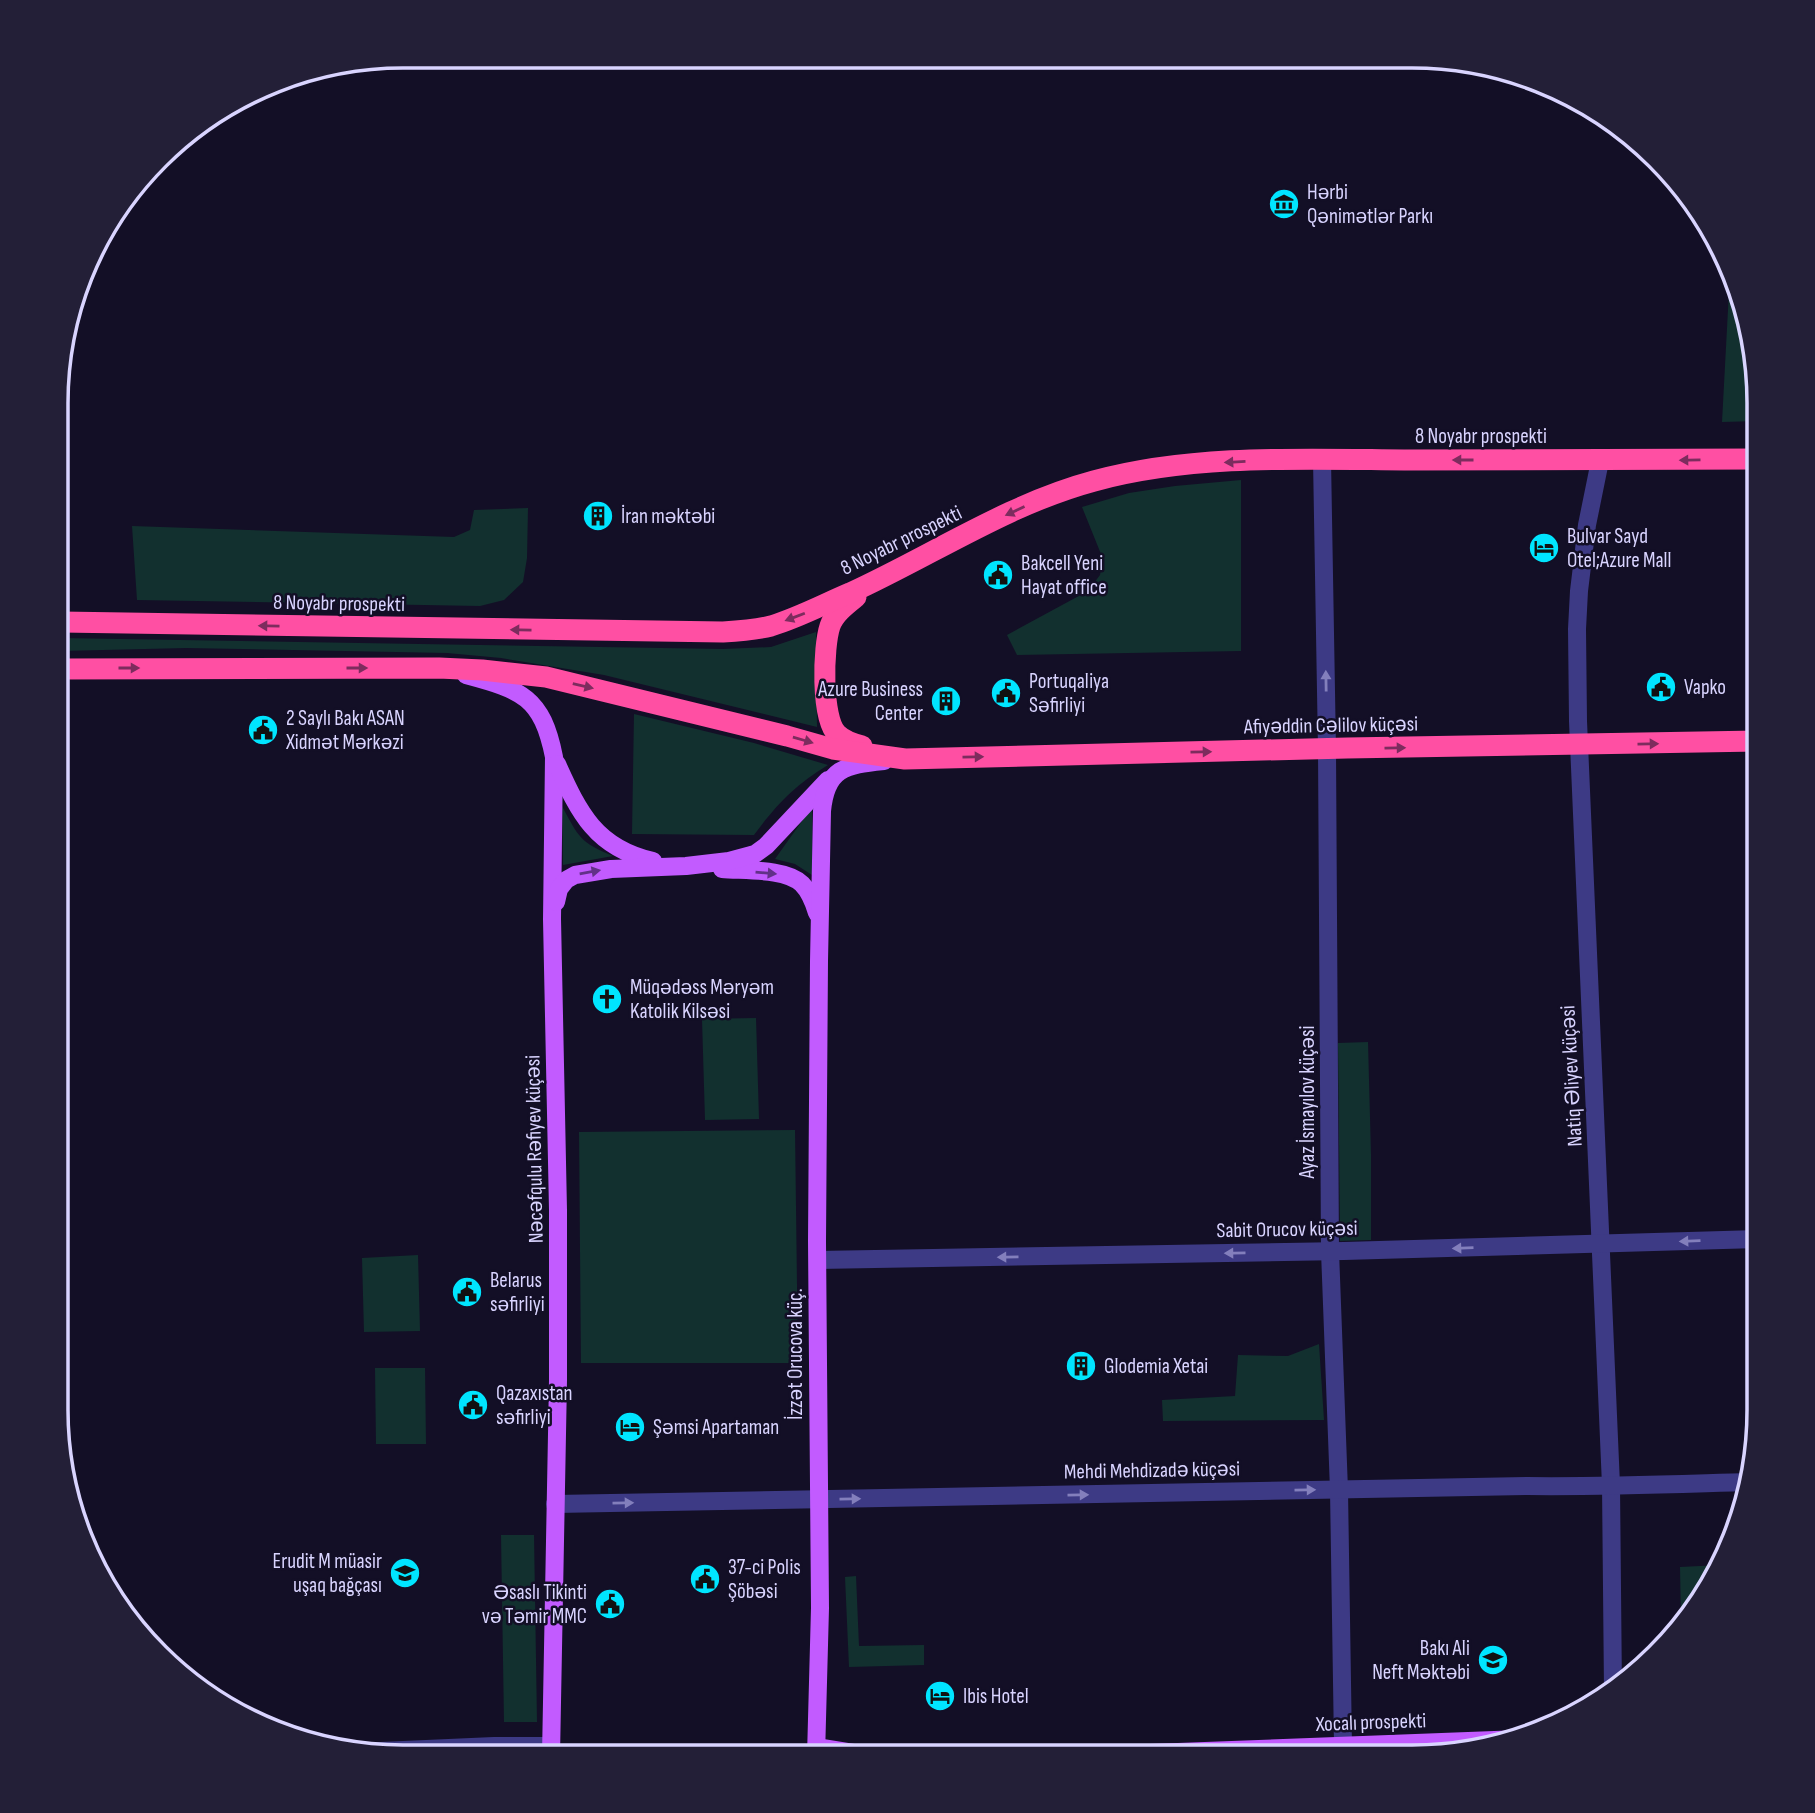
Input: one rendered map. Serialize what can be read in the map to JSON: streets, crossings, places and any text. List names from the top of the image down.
{
  "streets": {
    "highway": ["8 Noyabr prospekti", "Afiyəddin Cəlilov küçəsi"],
    "main road": ["Nəcəfqulu Rəfiyev küçəsi", "İzzət Orucova küç.", "Xocalı prospekti"],
    "street": [
      "Natiq Əliyev küçəsi",
      "Ayaz İsmayılov küçəsi",
      "Sabit Orucov küçəsi",
      "Mehdi Mehdizadə küçəsi"
    ]
  },
  "crossings": [
    ["8 Noyabr prospekti", "Natiq Əliyev küçəsi"],
    ["8 Noyabr prospekti", "Ayaz İsmayılov küçəsi"],
    ["Afiyəddin Cəlilov küçəsi", "Natiq Əliyev küçəsi"],
    ["Afiyəddin Cəlilov küçəsi", "Ayaz İsmayılov küçəsi"],
    ["Natiq Əliyev küçəsi", "Sabit Orucov küçəsi"],
    ["Natiq Əliyev küçəsi", "Mehdi Mehdizadə küçəsi"],
    ["Ayaz İsmayılov küçəsi", "Sabit Orucov küçəsi"],
    ["Ayaz İsmayılov küçəsi", "Mehdi Mehdizadə küçəsi"],
    ["Ayaz İsmayılov küçəsi", "Xocalı prospekti"],
    ["Nəcəfqulu Rəfiyev küçəsi", "Mehdi Mehdizadə küçəsi"],
    ["Sabit Orucov küçəsi", "İzzət Orucova küç."],
    ["İzzət Orucova küç.", "Mehdi Mehdizadə küçəsi"]
  ],
  "one_way": ["Afiyəddin Cəlilov küçəsi", "Sabit Orucov küçəsi", "Mehdi Mehdizadə küçəsi"],
  "places": {
    "museum": ["Hərbi Qənimətlər Parkı"],
    "building": ["İran məktəbi", "Azure Business Center", "Glodemia Xetai"],
    "hotel": ["Bulvar Sayd Otel;Azure Mall", "Şəmsi Apartaman", "Ibis Hotel"],
    "public building": [
      "Bakcell Yeni Hayat office",
      "Vapko",
      "Portuqaliya Səfirliyi",
      "2 Saylı Bakı ASAN Xidmət Mərkəzi",
      "Belarus səfirliyi",
      "Qazaxıstan səfirliyi",
      "37-ci Polis Şöbəsi",
      "Əsaslı Tikinti və Təmir MMC"
    ],
    "church": ["Müqədəss Məryəm Katolik Kilsəsi"],
    "school or university": ["Erudit M müasir uşaq bağçası", "Bakı Ali Neft Məktəbi"]
  }
}
